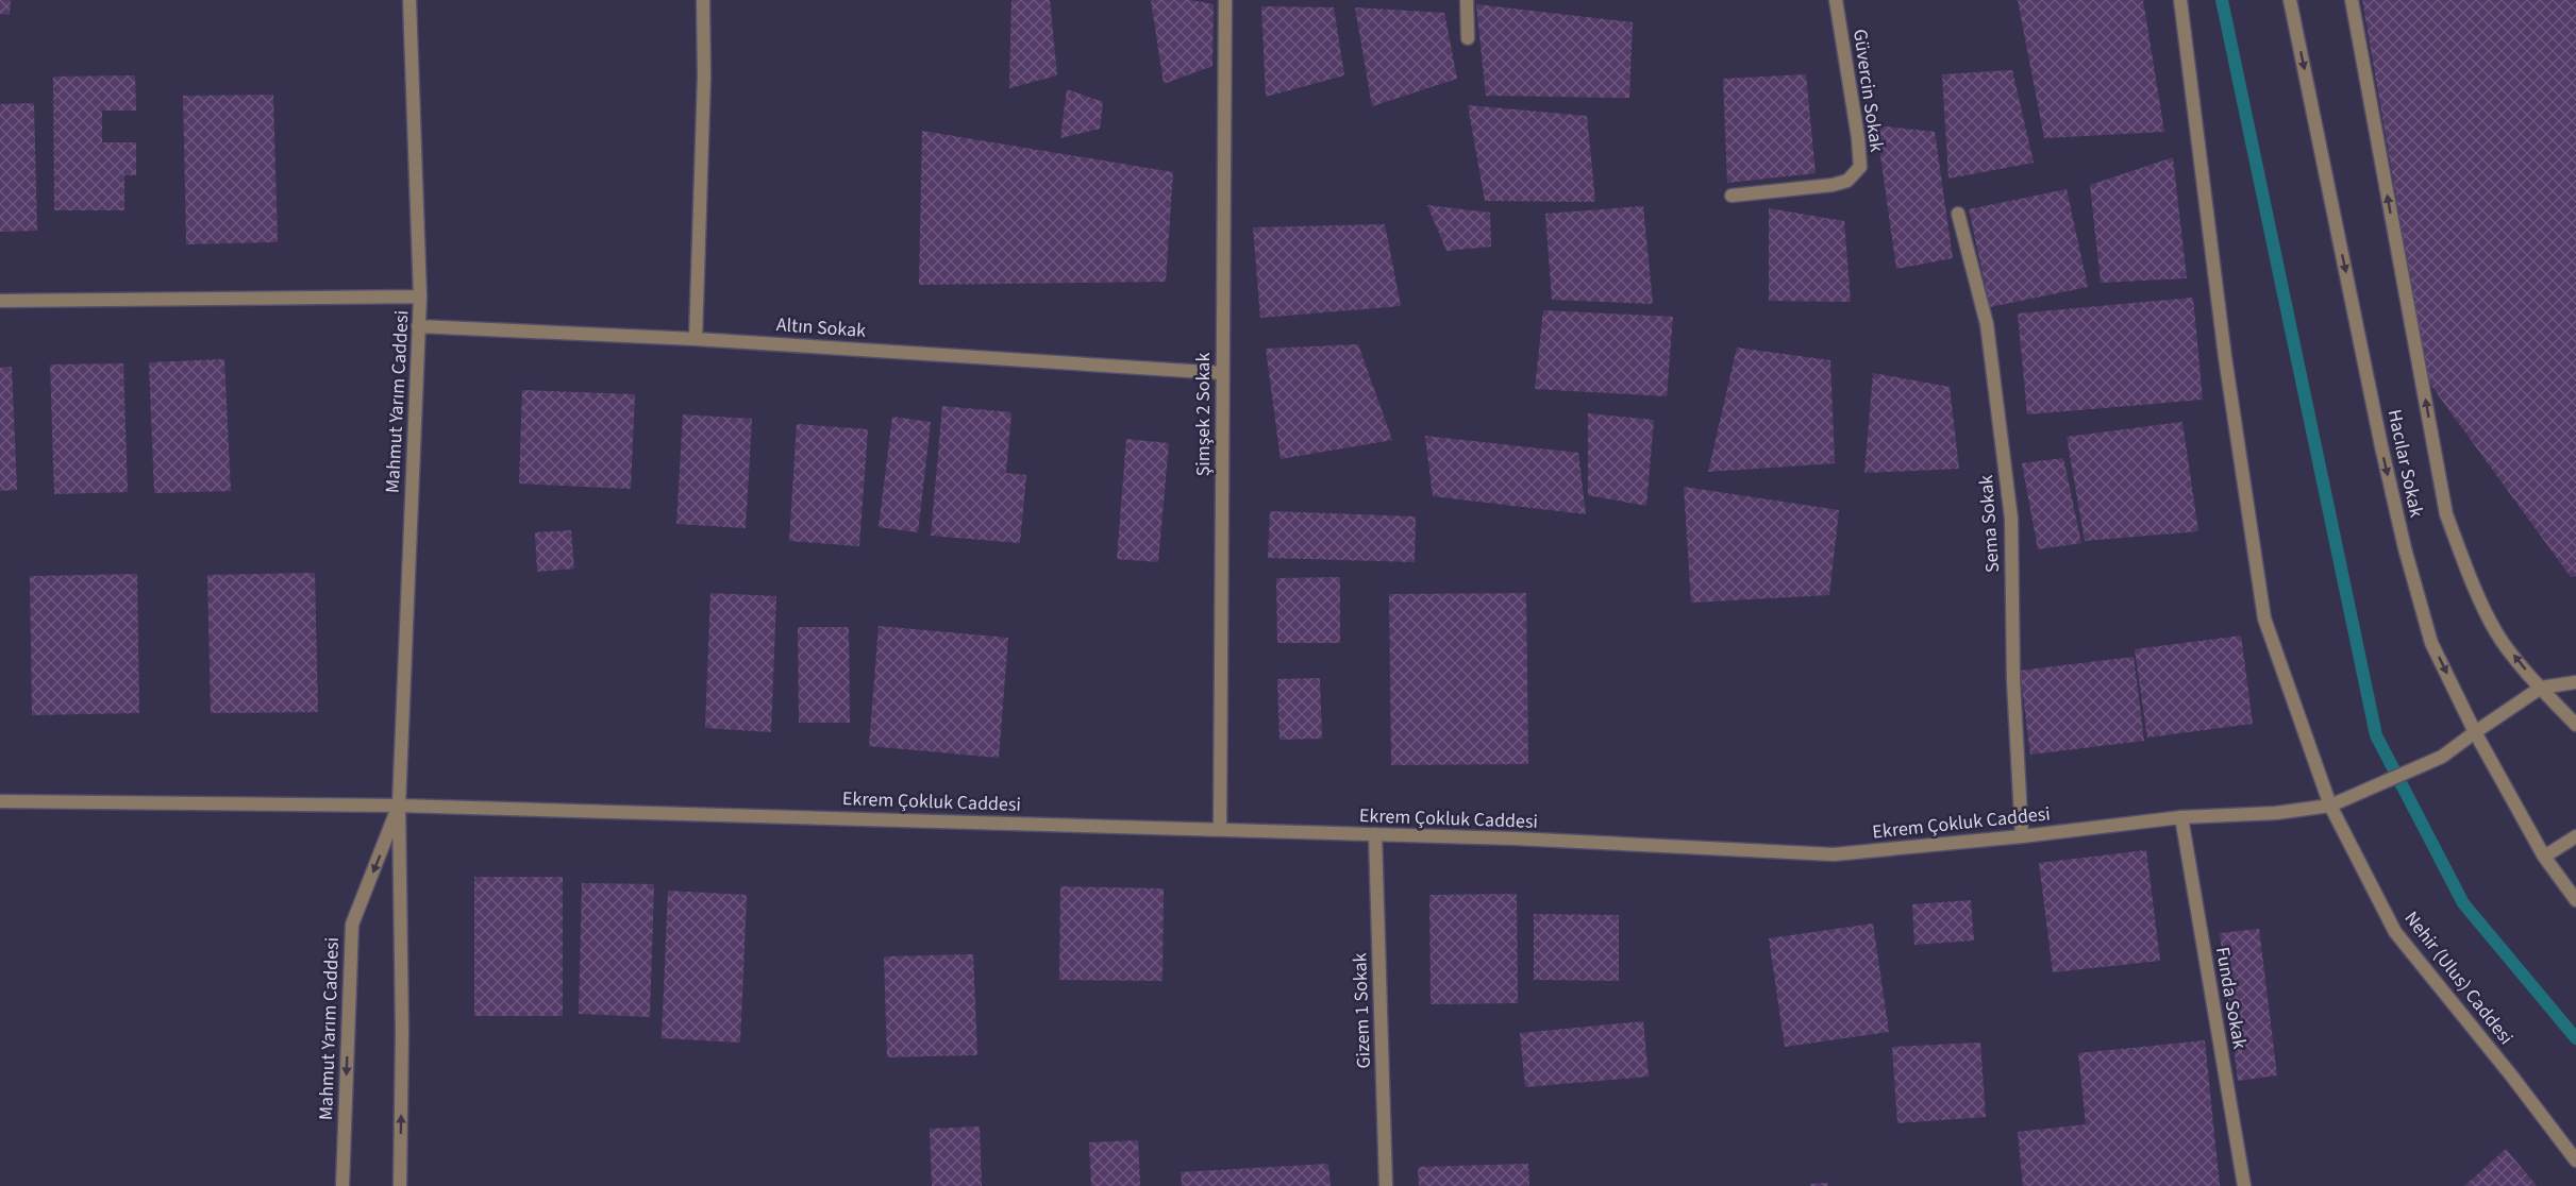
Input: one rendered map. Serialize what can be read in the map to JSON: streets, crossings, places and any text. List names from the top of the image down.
{
  "streets": {
    "street": [
      "Güvercin Sokak",
      "Altın Sokak",
      "Mahmut Yarım Caddesi",
      "Şimşek 2 Sokak",
      "Hacılar Sokak",
      "Sema Sokak",
      "Ekrem Çokluk Caddesi",
      "Nehir (Ulus) Caddesi",
      "Funda Sokak",
      "Gizem 1 Sokak"
    ]
  },
  "crossings": [
    ["Altın Sokak", "Mahmut Yarım Caddesi"],
    ["Altın Sokak", "Şimşek 2 Sokak"],
    ["Mahmut Yarım Caddesi", "Ekrem Çokluk Caddesi"],
    ["Şimşek 2 Sokak", "Ekrem Çokluk Caddesi"],
    ["Hacılar Sokak", "Ekrem Çokluk Caddesi"],
    ["Sema Sokak", "Ekrem Çokluk Caddesi"],
    ["Ekrem Çokluk Caddesi", "Nehir (Ulus) Caddesi"],
    ["Ekrem Çokluk Caddesi", "Funda Sokak"],
    ["Ekrem Çokluk Caddesi", "Gizem 1 Sokak"]
  ]
}
